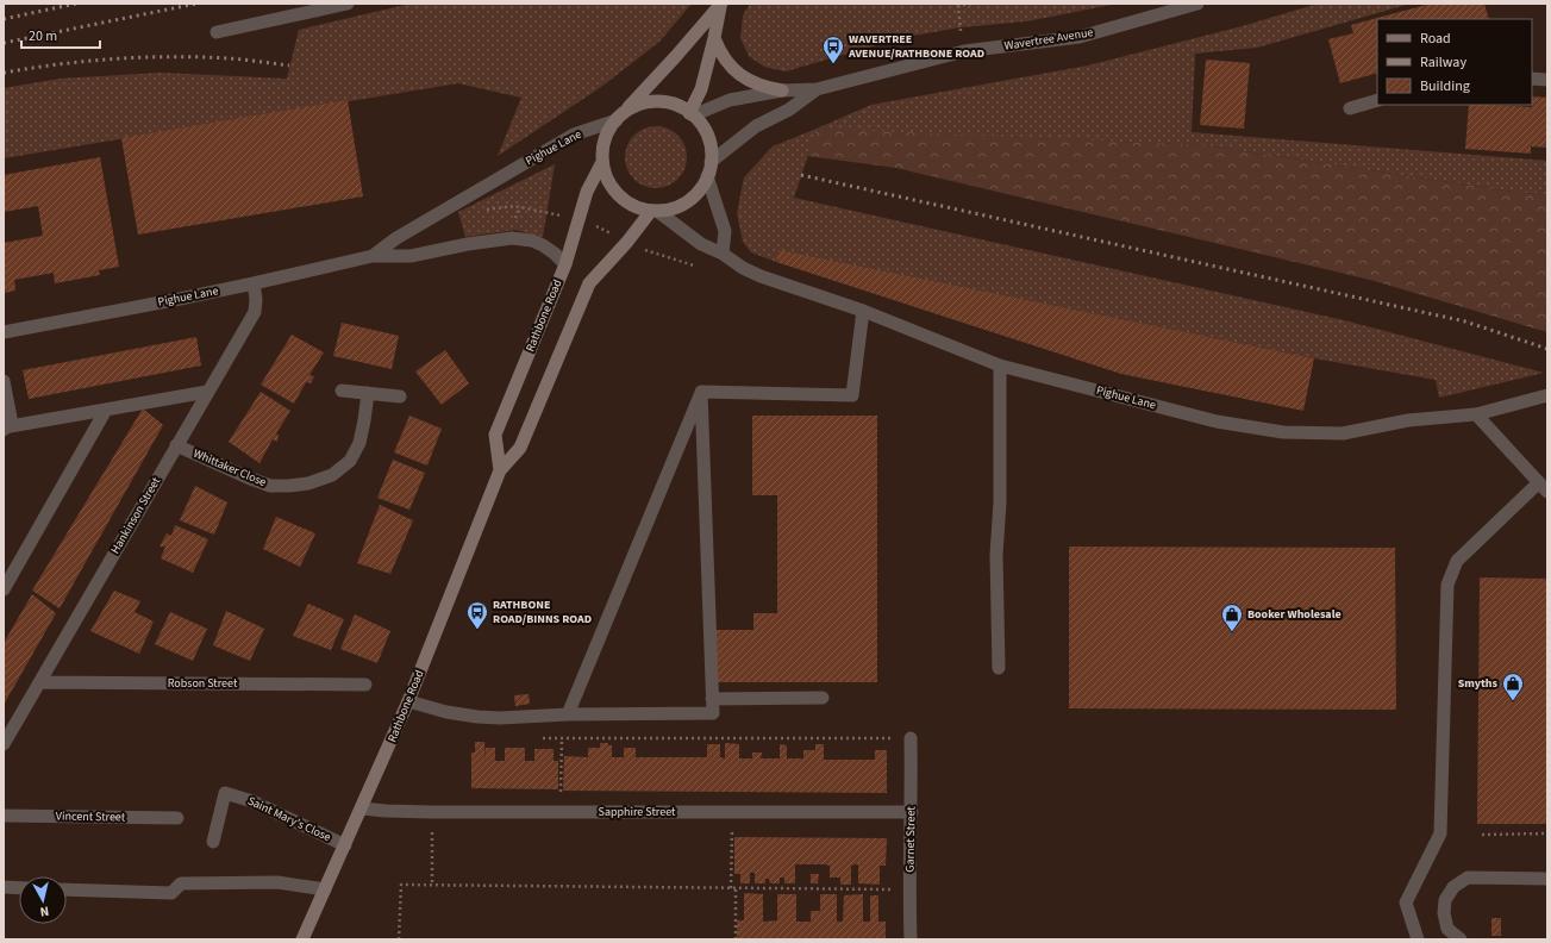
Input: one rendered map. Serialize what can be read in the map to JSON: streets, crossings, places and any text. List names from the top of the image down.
{
  "streets": {
    "main road": ["Rathbone Road"],
    "street": [
      "Wavertree Avenue",
      "Pighue Lane",
      "Whittaker Close",
      "Hankinson Street",
      "Robson Street",
      "Sapphire Street",
      "Vincent Street",
      "Saint Mary's Close",
      "Garnet Street"
    ]
  },
  "crossings": [
    ["Wavertree Avenue", "Pighue Lane"],
    ["Wavertree Avenue", "Rathbone Road"],
    ["Pighue Lane", "Rathbone Road"],
    ["Pighue Lane", "Hankinson Street"],
    ["Rathbone Road", "Sapphire Street"],
    ["Rathbone Road", "Saint Mary's Close"],
    ["Whittaker Close", "Hankinson Street"],
    ["Hankinson Street", "Robson Street"],
    ["Sapphire Street", "Garnet Street"]
  ],
  "places": {
    "bus stop": ["WAVERTREE AVENUE/RATHBONE ROAD", "RATHBONE ROAD/BINNS ROAD"],
    "shop": ["Booker Wholesale", "Smyths"]
  },
  "legend": ["Road", "Railway", "Building"],
  "scale_bar": "20 m",
  "north": "bottom"
}
